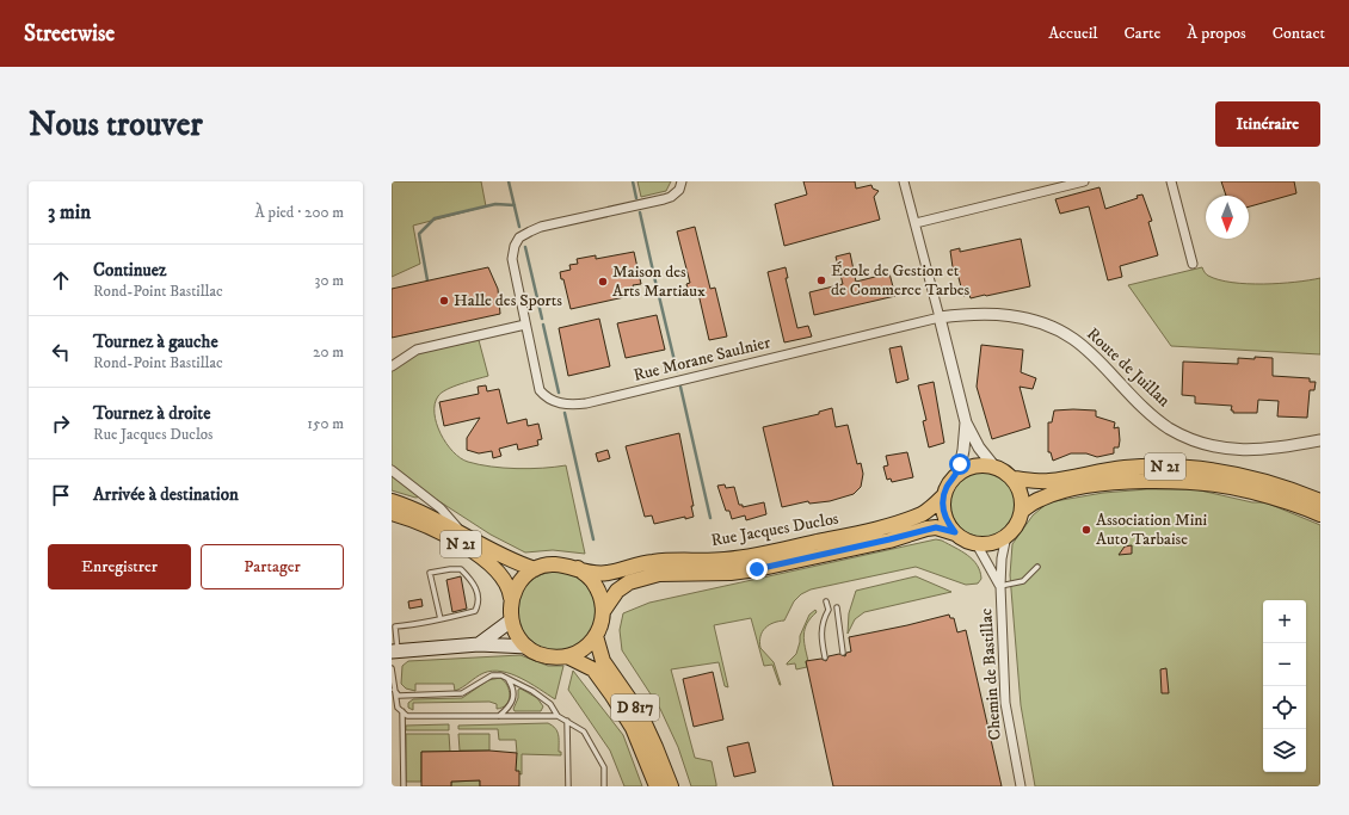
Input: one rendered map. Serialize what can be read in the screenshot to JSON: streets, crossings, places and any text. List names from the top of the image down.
{
  "streets": {
    "main road": ["N 21", "Rue Jacques Duclos", "D 817"],
    "street": ["Rue Morane Saulnier", "Route de Juillan", "Chemin de Bastillac"]
  },
  "crossings": [
    ["Rue Morane Saulnier", "Route de Juillan"],
    ["N 21", "Rue Jacques Duclos"],
    ["N 21", "Chemin de Bastillac"],
    ["N 21", "D 817"],
    ["Rue Jacques Duclos", "Chemin de Bastillac"],
    ["Rue Jacques Duclos", "D 817"]
  ],
  "places": [
    "École de Gestion et de Commerce Tarbes",
    "Maison des Arts Martiaux",
    "Halle des Sports",
    "Association Mini Auto Tarbaise"
  ],
  "north": "bottom",
  "page": {
    "header": "Streetwise",
    "nav": [
      "Accueil",
      "Carte",
      "À propos",
      "Contact"
    ],
    "buttons": [
      "Itinéraire",
      ["Enregistrer", "Partager"]
    ],
    "title": "Nous trouver",
    "heading": ["3 min", "À pied · 200 m"],
    "list": [
      ["Continuez", "Rond-Point Bastillac", "30 m"],
      ["Tournez à gauche", "Rond-Point Bastillac", "20 m"],
      ["Tournez à droite", "Rue Jacques Duclos", "150 m"],
      "Arrivée à destination"
    ],
    "map_buttons": ["+", "−"]
  }
}
